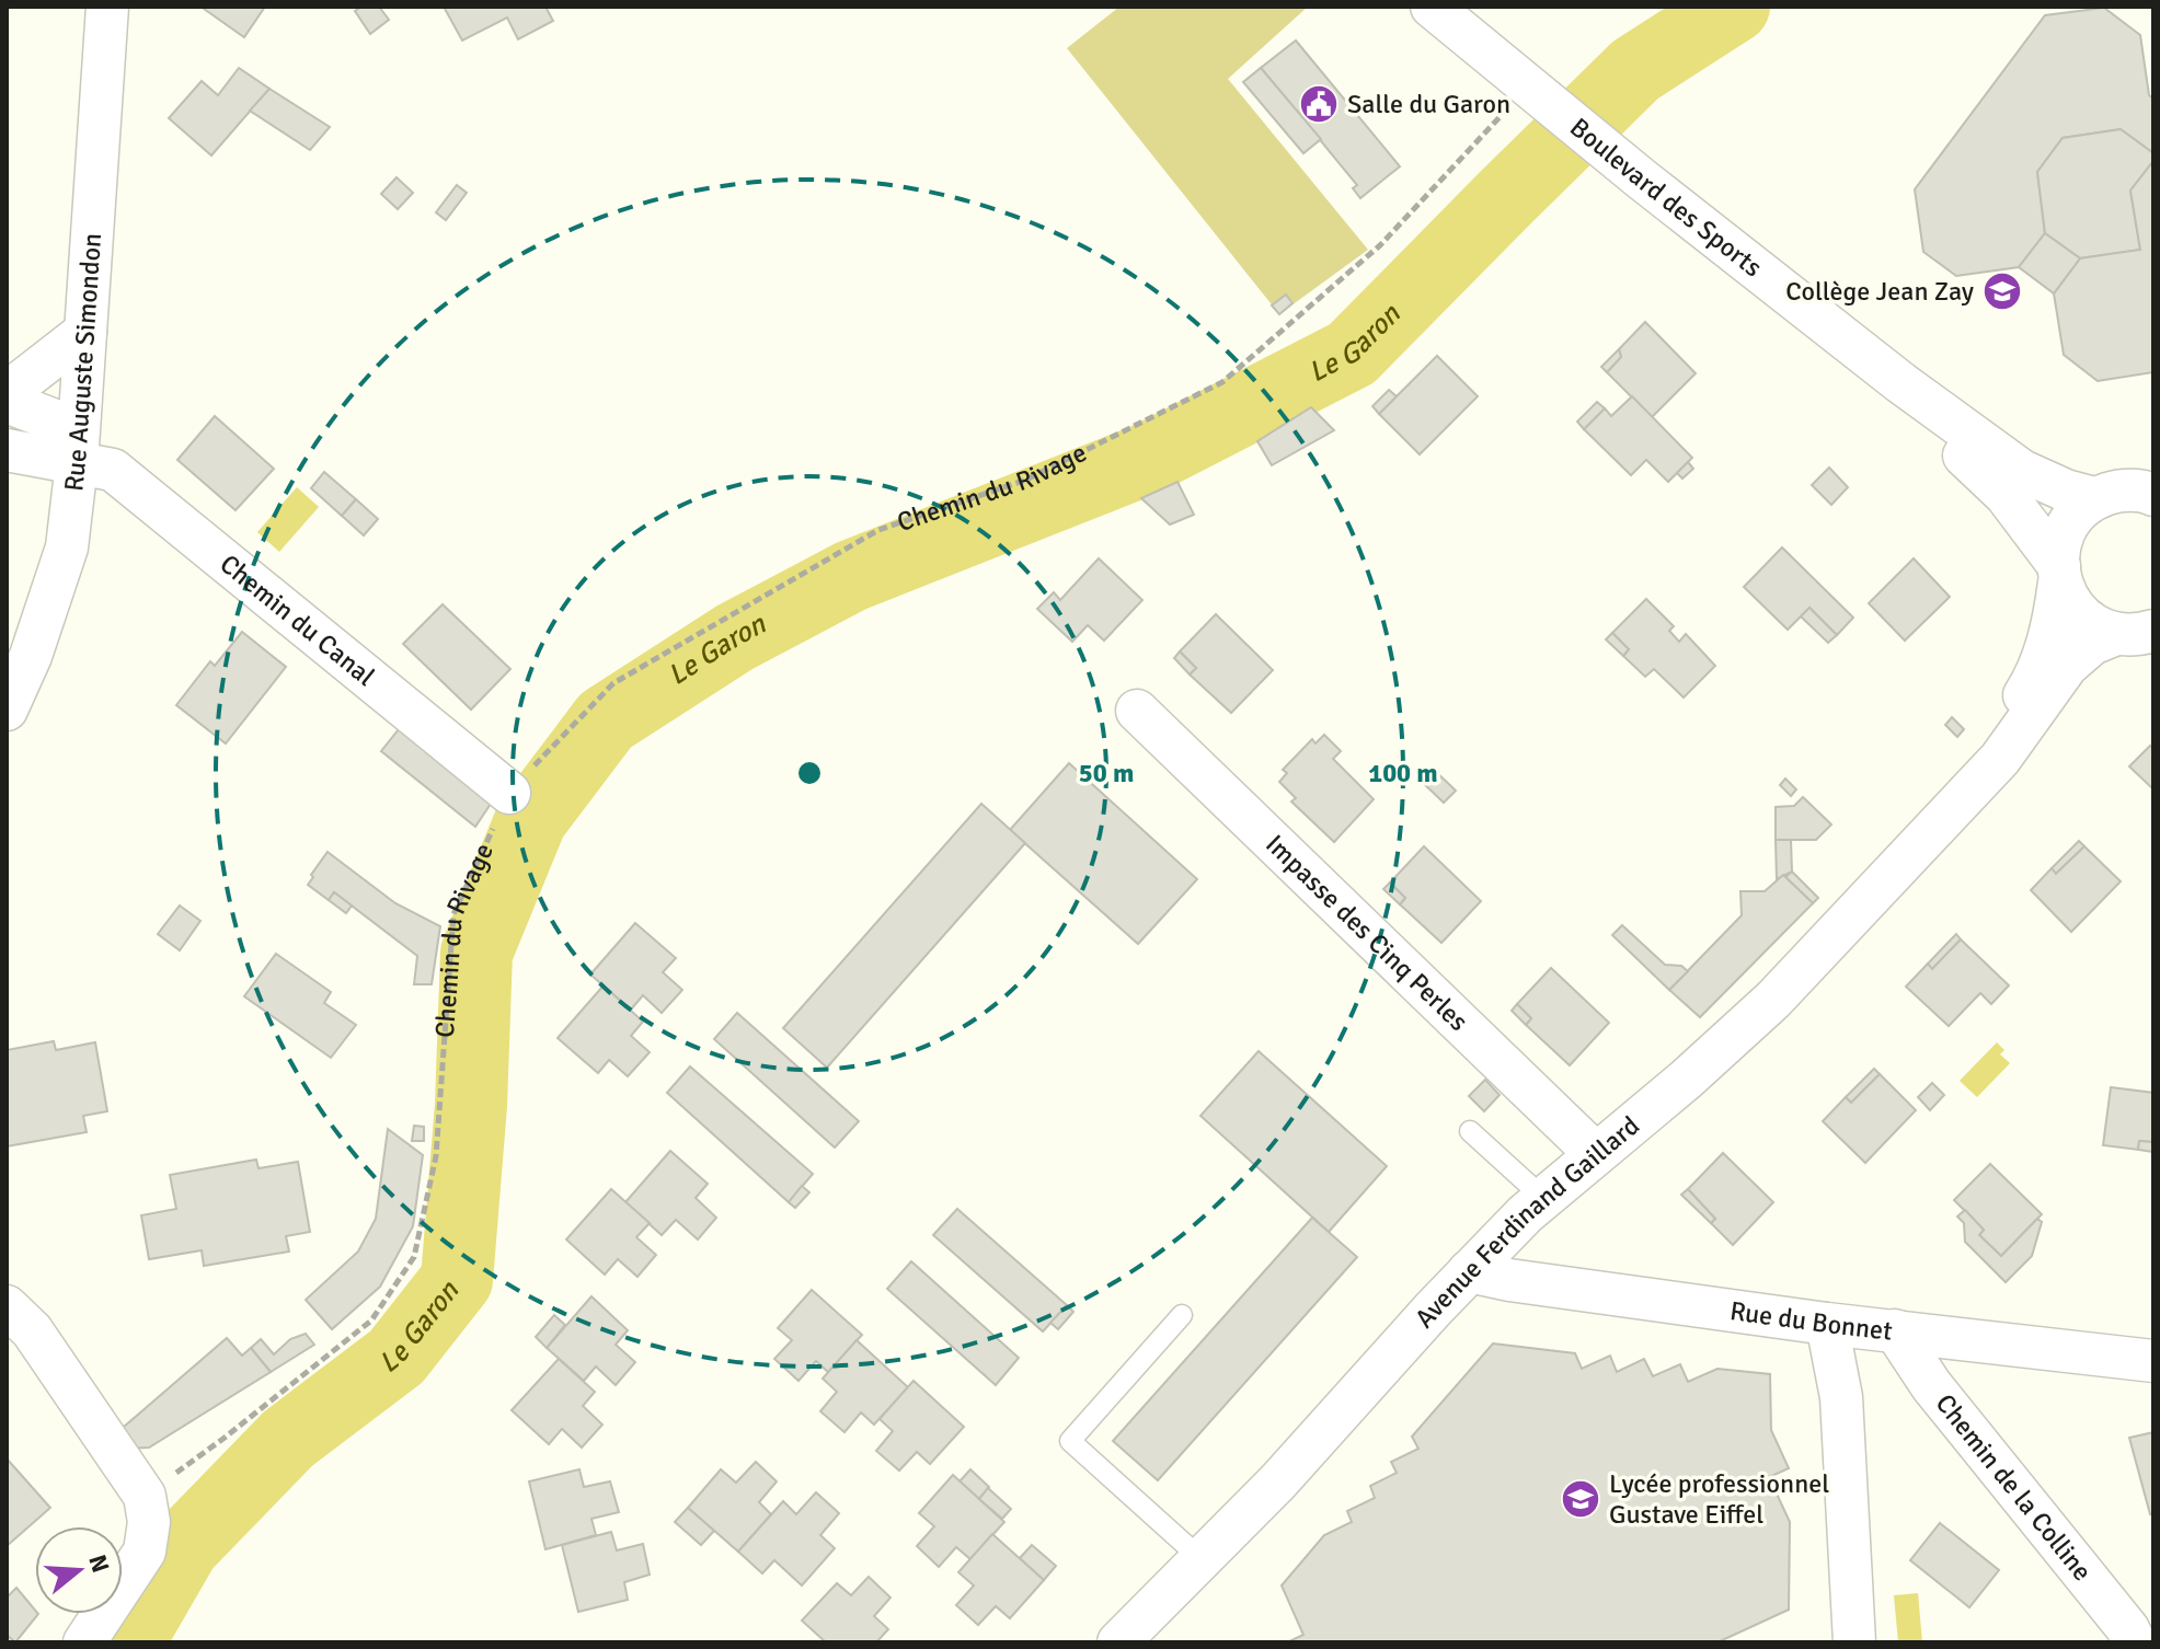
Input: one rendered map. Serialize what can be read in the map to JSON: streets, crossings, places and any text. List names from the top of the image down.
{
  "streets": {
    "street": [
      "Boulevard des Sports",
      "Rue Auguste Simondon",
      "Chemin du Canal",
      "Impasse des Cinq Perles",
      "Avenue Ferdinand Gaillard",
      "Rue du Bonnet",
      "Chemin de la Colline"
    ],
    "path": ["Chemin du Rivage"]
  },
  "crossings": [
    ["Boulevard des Sports", "Avenue Ferdinand Gaillard"],
    ["Rue Auguste Simondon", "Chemin du Canal"],
    ["Chemin du Rivage", "Chemin du Canal"],
    ["Impasse des Cinq Perles", "Avenue Ferdinand Gaillard"],
    ["Avenue Ferdinand Gaillard", "Rue du Bonnet"],
    ["Rue du Bonnet", "Chemin de la Colline"]
  ],
  "water": ["Le Garon"],
  "places": {
    "public building": ["Salle du Garon"],
    "school or university": ["Collège Jean Zay", "Lycée professionnel Gustave Eiffel"]
  },
  "north": "right",
  "rings": ["50 m", "100 m"]
}
